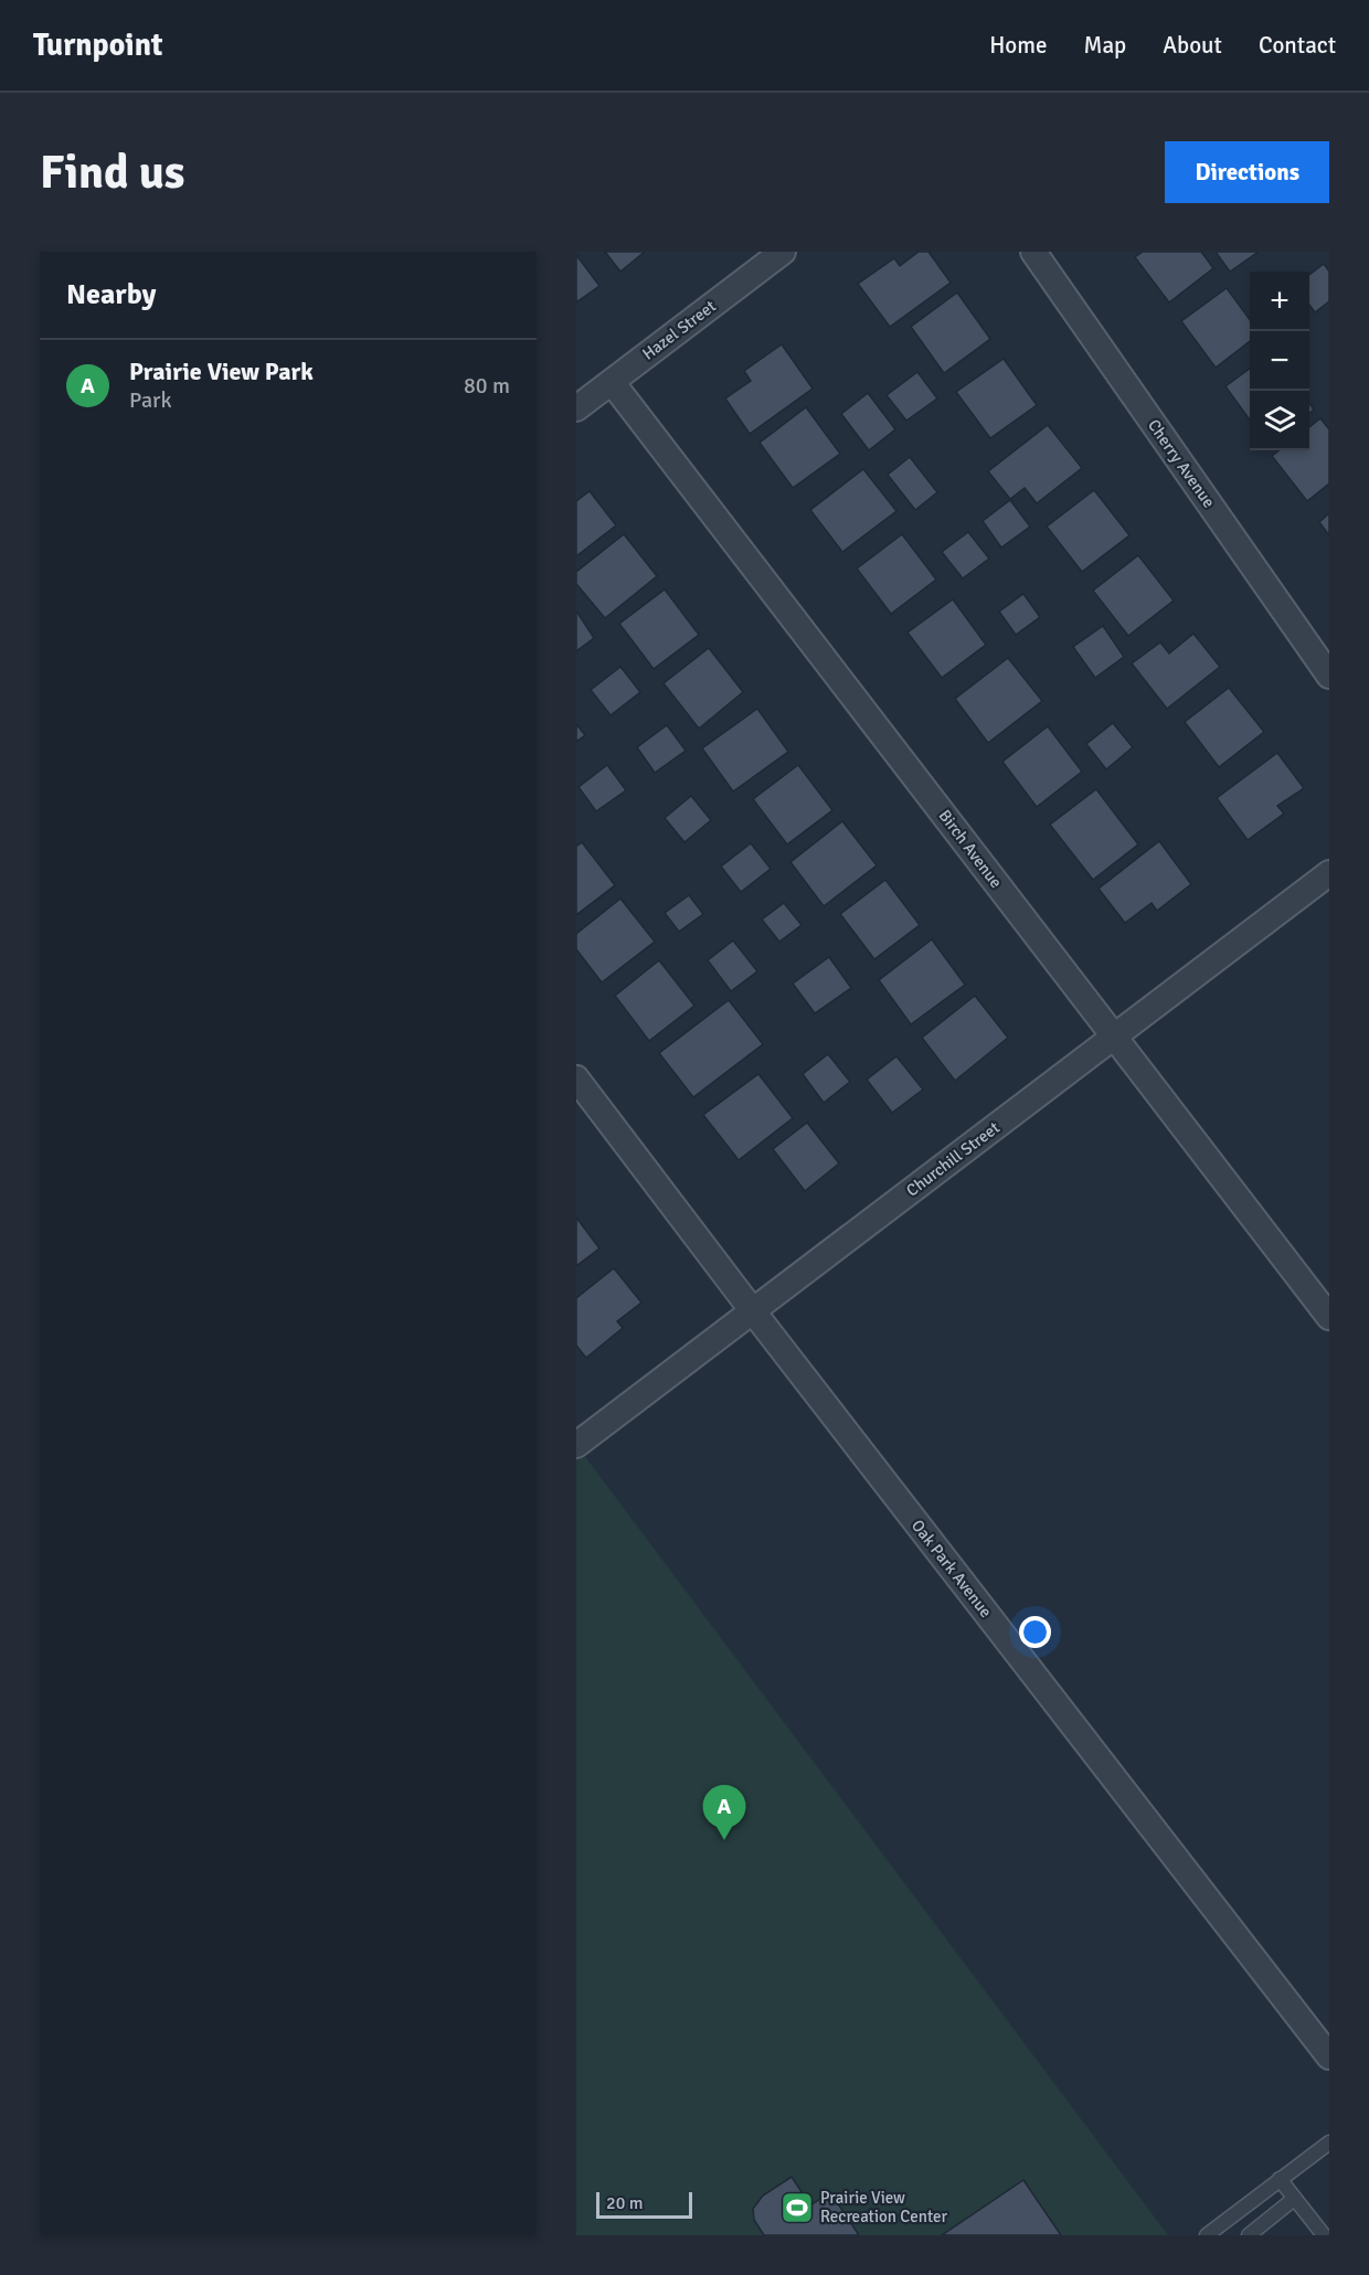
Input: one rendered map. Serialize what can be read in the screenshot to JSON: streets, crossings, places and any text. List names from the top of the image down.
{
  "streets": {
    "street": [
      "Hazel Street",
      "Cherry Avenue",
      "Birch Avenue",
      "Churchill Street",
      "Oak Park Avenue"
    ]
  },
  "crossings": [
    ["Hazel Street", "Birch Avenue"],
    ["Birch Avenue", "Churchill Street"],
    ["Churchill Street", "Oak Park Avenue"]
  ],
  "places": {
    "sports": ["Prairie View Recreation Center"]
  },
  "scale_bar": "20 m",
  "page": {
    "header": "Turnpoint",
    "nav": [
      "Home",
      "Map",
      "About",
      "Contact"
    ],
    "buttons": "Directions",
    "title": "Find us",
    "heading": "Nearby",
    "map_buttons": ["+", "−"],
    "list": [
      {
        "mark": "A",
        "name": "Prairie View Park",
        "note": "Park",
        "value": "80 m"
      }
    ],
    "pins": "A",
    "scale": "20 m"
  }
}
